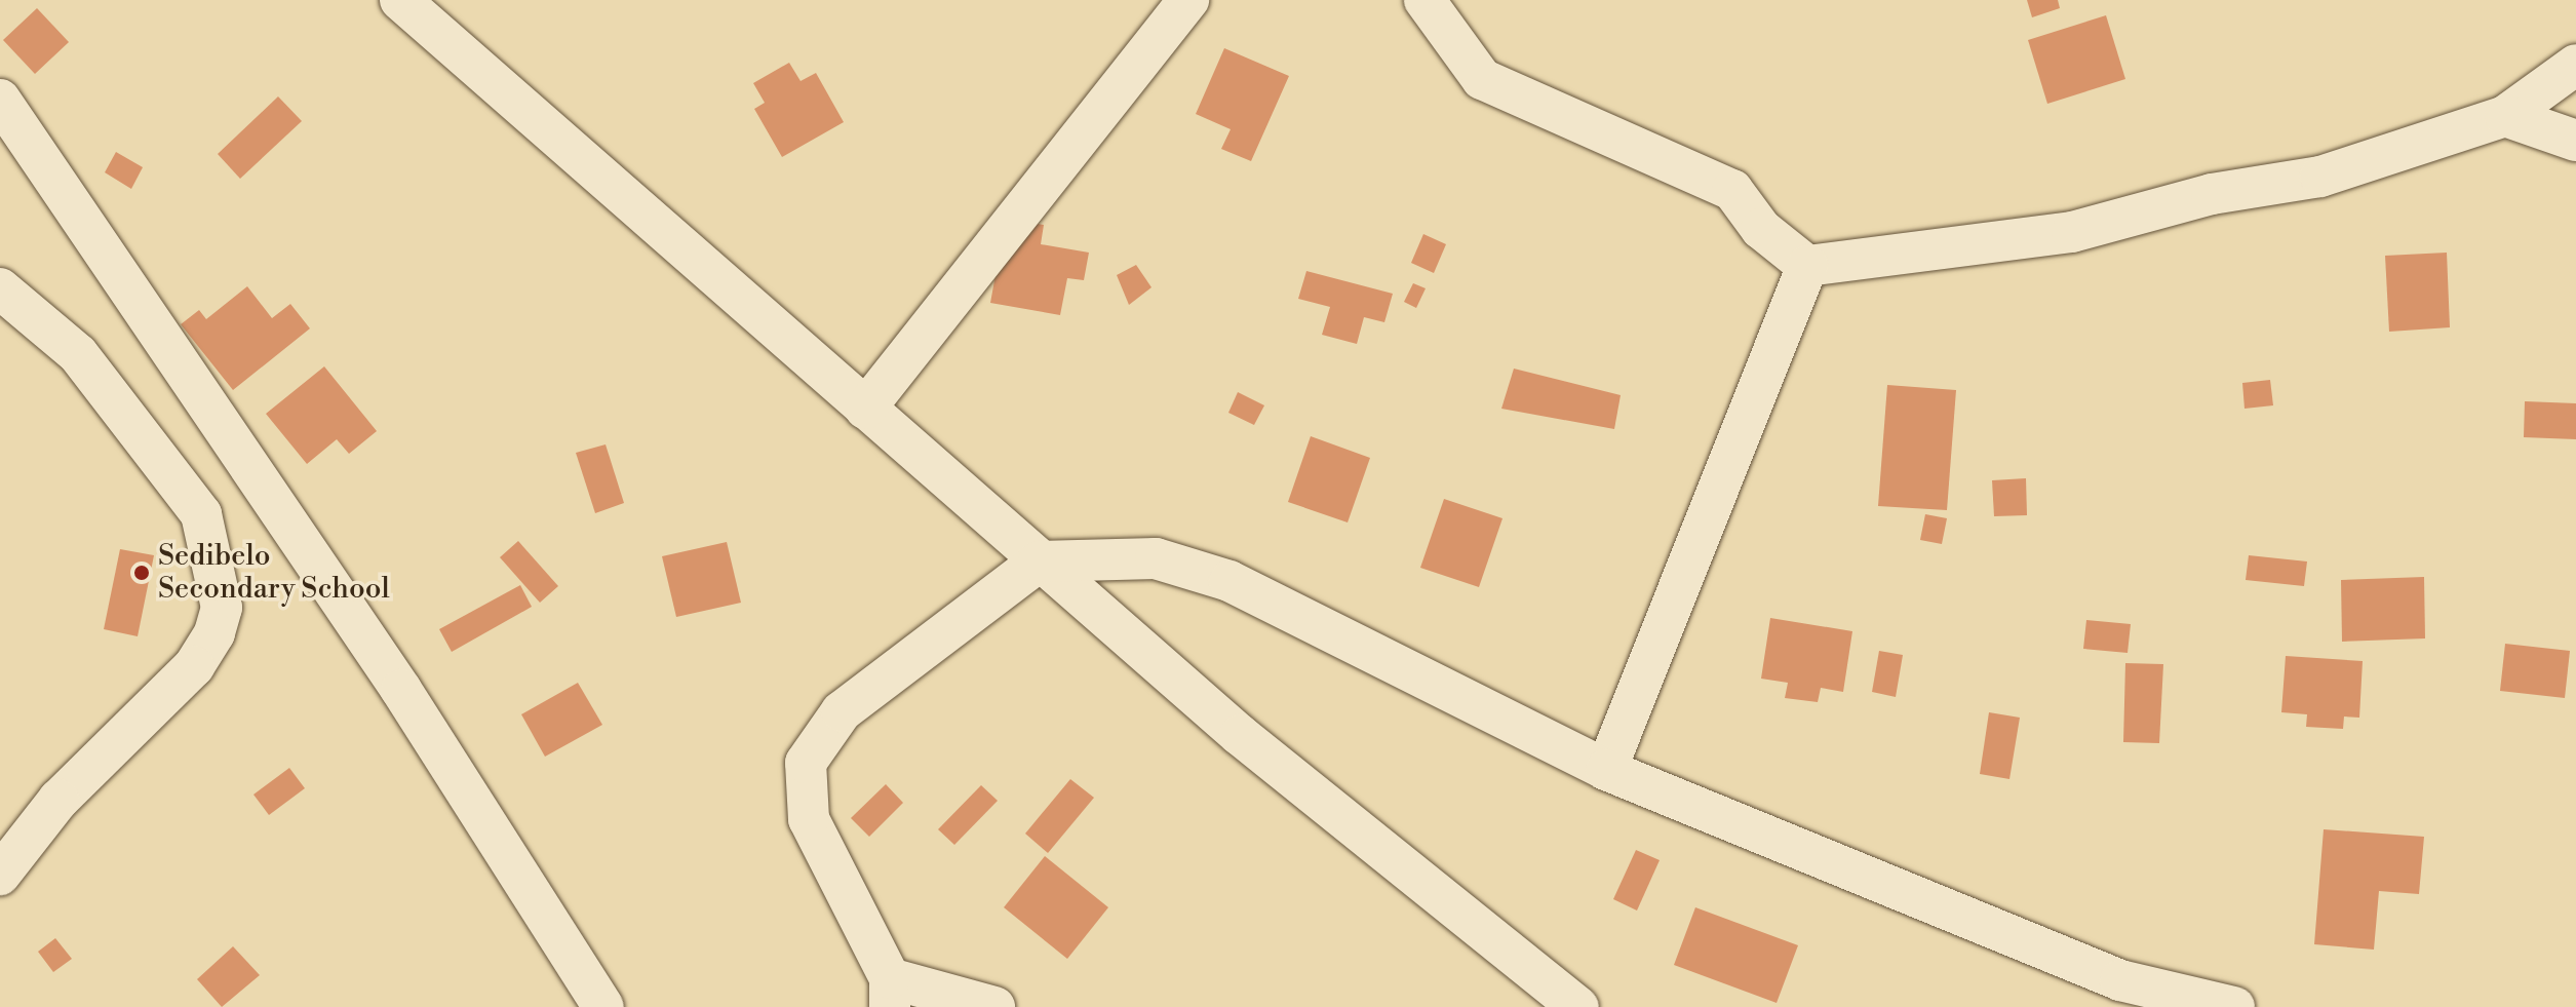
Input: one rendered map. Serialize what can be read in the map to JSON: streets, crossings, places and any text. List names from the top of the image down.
{
  "places": ["Sedibelo Secondary School"]
}
